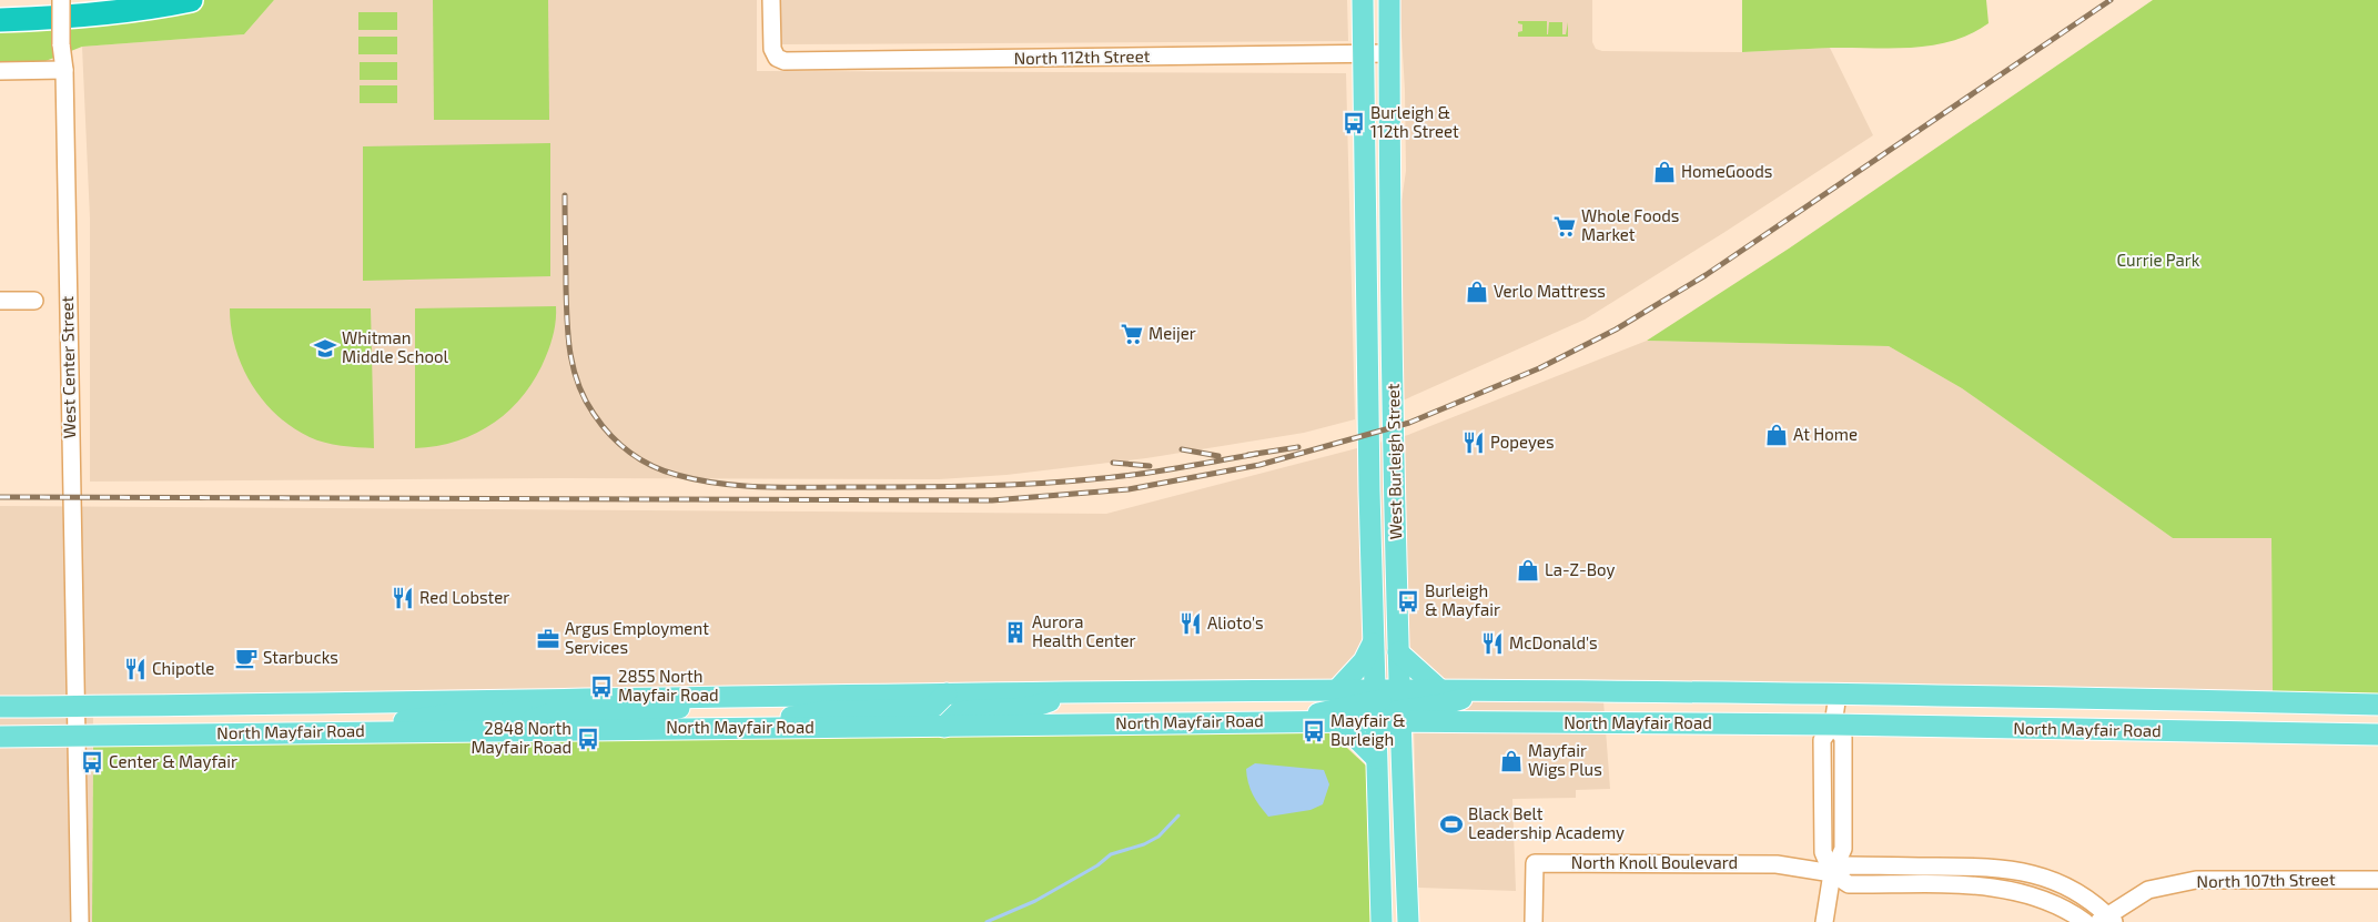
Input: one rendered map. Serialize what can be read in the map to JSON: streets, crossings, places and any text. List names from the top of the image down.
{
  "streets": {
    "main road": ["West Burleigh Street", "North Mayfair Road"],
    "street": [
      "North 112th Street",
      "West Center Street",
      "North Knoll Boulevard",
      "North 107th Street"
    ]
  },
  "crossings": [
    ["North 112th Street", "West Burleigh Street"],
    ["West Center Street", "North Mayfair Road"],
    ["West Burleigh Street", "North Mayfair Road"],
    ["North Knoll Boulevard", "North 107th Street"]
  ],
  "parks": ["Currie Park"],
  "places": {
    "bus stop": [
      "Burleigh & 112th Street",
      "Burleigh & Mayfair",
      "2855 North Mayfair Road",
      "Mayfair & Burleigh",
      "2848 North Mayfair Road",
      "Center & Mayfair"
    ],
    "shop": [
      "HomeGoods",
      "Verlo Mattress",
      "At Home",
      "La-Z-Boy",
      "Mayfair Wigs Plus"
    ],
    "supermarket": ["Whole Foods Market", "Meijer"],
    "school or university": ["Whitman Middle School"],
    "restaurant": [
      "Popeyes",
      "Red Lobster",
      "Alioto's",
      "McDonald's",
      "Chipotle"
    ],
    "building": ["Aurora Health Center"],
    "office": ["Argus Employment Services"],
    "cafe": ["Starbucks"],
    "sports": ["Black Belt Leadership Academy"]
  }
}
